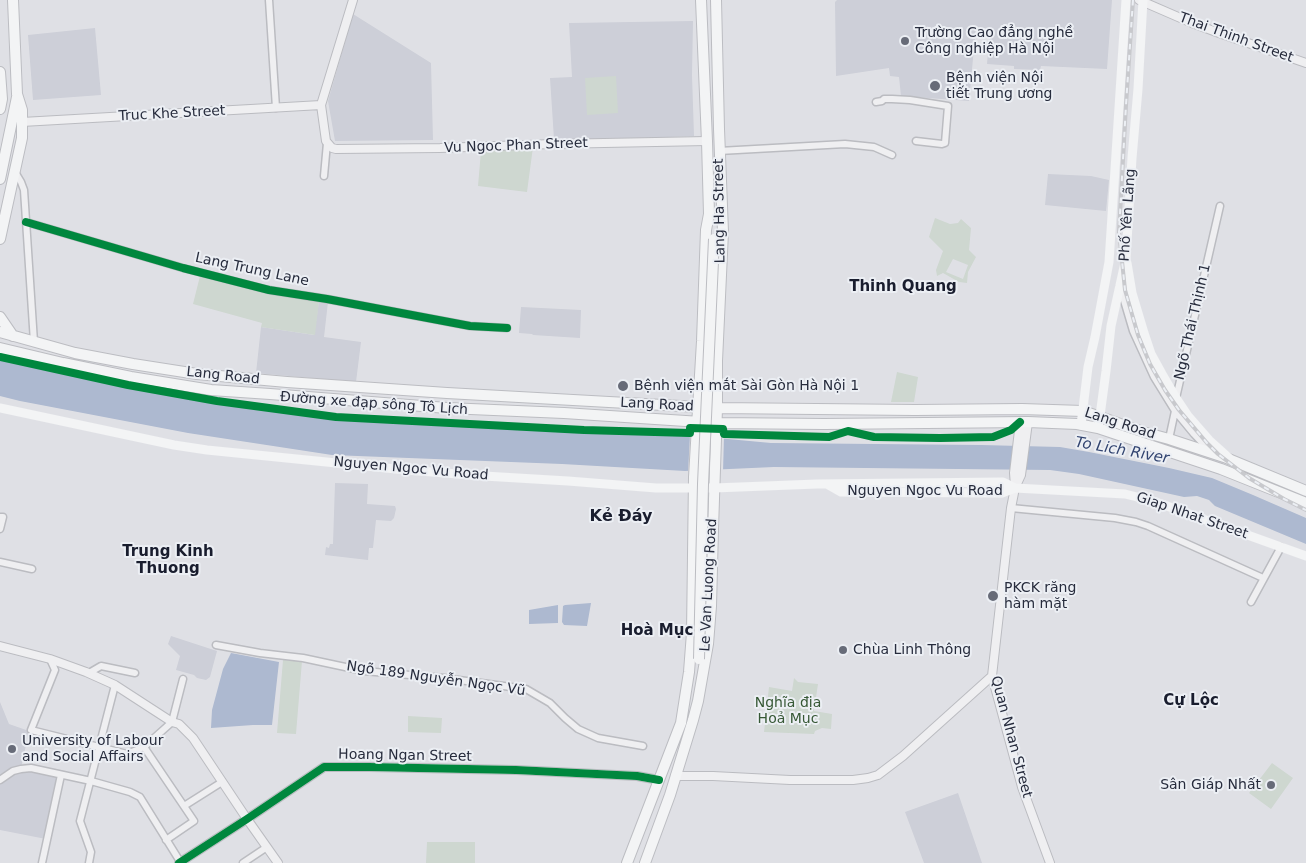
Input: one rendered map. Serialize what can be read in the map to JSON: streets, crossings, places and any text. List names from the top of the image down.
{
  "streets": {
    "main road": [
      "Lang Ha Street",
      "Phố Yên Lãng",
      "Lang Road",
      "Nguyen Ngoc Vu Road",
      "Giap Nhat Street",
      "Le Van Luong Road"
    ],
    "street": [
      "Thai Thinh Street",
      "Truc Khe Street",
      "Vu Ngoc Phan Street",
      "Lang Trung Lane",
      "Ngõ Thái Thịnh 1",
      "Ngõ 189 Nguyễn Ngọc Vũ",
      "Quan Nhan Street",
      "Hoang Ngan Street"
    ],
    "cycle path": ["Đường xe đạp sông Tô Lịch"]
  },
  "crossings": [
    ["Thai Thinh Street", "Phố Yên Lãng"],
    ["Vu Ngoc Phan Street", "Lang Ha Street"],
    ["Lang Ha Street", "Lang Road"],
    ["Lang Ha Street", "Le Van Luong Road"],
    ["Phố Yên Lãng", "Lang Road"],
    ["Ngõ Thái Thịnh 1", "Lang Road"],
    ["Lang Road", "Le Van Luong Road"],
    ["Lang Road", "Quan Nhan Street"],
    ["Nguyen Ngoc Vu Road", "Giap Nhat Street"],
    ["Nguyen Ngoc Vu Road", "Le Van Luong Road"],
    ["Nguyen Ngoc Vu Road", "Quan Nhan Street"],
    ["Giap Nhat Street", "Quan Nhan Street"],
    ["Le Van Luong Road", "Hoang Ngan Street"]
  ],
  "districts": [
    "Thinh Quang",
    "Kẻ Đáy",
    "Trung Kinh Thuong",
    "Hoà Mục",
    "Cự Lộc"
  ],
  "water": ["To Lich River"],
  "parks": ["Nghĩa địa Hoả Mục"],
  "places": [
    "Trường Cao đẳng nghề Công nghiệp Hà Nội",
    "Bệnh viện Nội tiết Trung ương",
    "Bệnh viện mắt Sài Gòn Hà Nội 1",
    "PKCK răng hàm mặt",
    "Chùa Linh Thông",
    "University of Labour and Social Affairs",
    "Sân Giáp Nhất"
  ]
}
